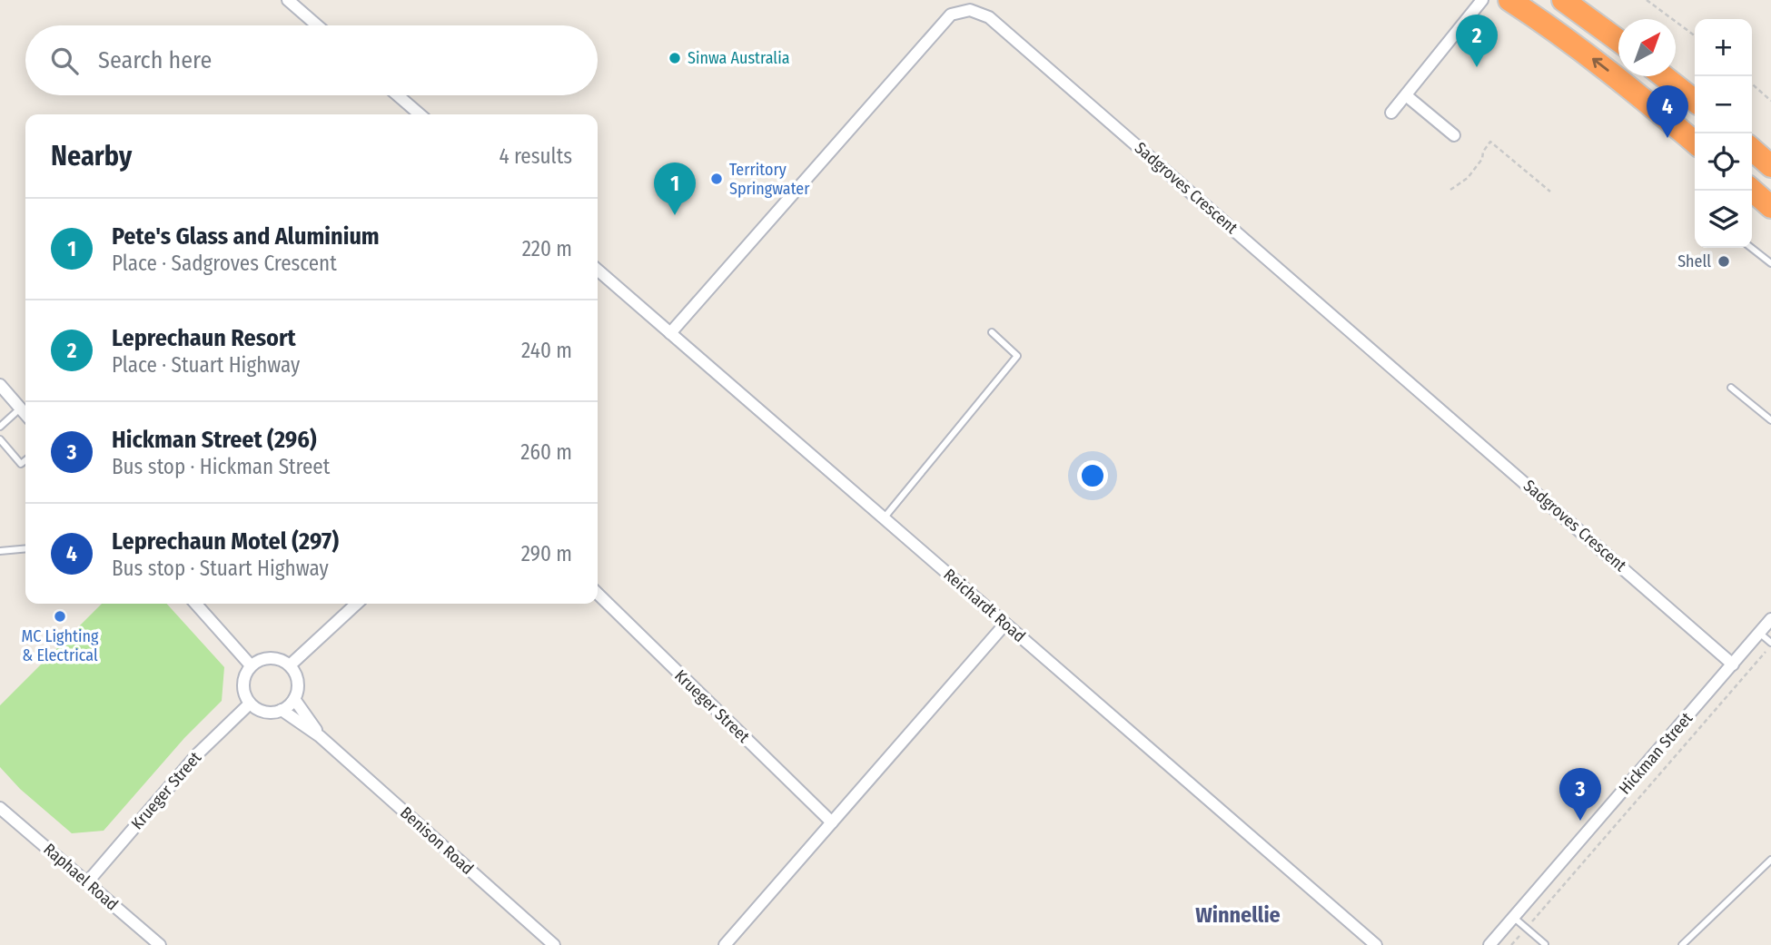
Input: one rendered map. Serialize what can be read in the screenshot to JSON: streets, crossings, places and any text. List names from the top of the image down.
{
  "streets": {
    "street": [
      "Sadgroves Crescent",
      "Reichardt Road",
      "Krueger Street",
      "Hickman Street",
      "Benison Road",
      "Raphael Road"
    ]
  },
  "crossings": [
    ["Sadgroves Crescent", "Reichardt Road"],
    ["Sadgroves Crescent", "Hickman Street"],
    ["Krueger Street", "Benison Road"],
    ["Krueger Street", "Raphael Road"]
  ],
  "districts": ["Winnellie"],
  "places": [
    "Sinwa Australia",
    "Territory Springwater",
    "Shell",
    "MC Lighting & Electrical"
  ],
  "north": "top right",
  "page": {
    "pins": [
      "2",
      "4",
      "1",
      "3"
    ],
    "map_buttons": ["+", "−"],
    "search": "Search here",
    "heading": ["Nearby", "4 results"],
    "list": [
      {
        "mark": "1",
        "name": "Pete's Glass and Aluminium",
        "note": "Place · Sadgroves Crescent",
        "value": "220 m"
      },
      {
        "mark": "2",
        "name": "Leprechaun Resort",
        "note": "Place · Stuart Highway",
        "value": "240 m"
      },
      {
        "mark": "3",
        "name": "Hickman Street (296)",
        "note": "Bus stop · Hickman Street",
        "value": "260 m"
      },
      {
        "mark": "4",
        "name": "Leprechaun Motel (297)",
        "note": "Bus stop · Stuart Highway",
        "value": "290 m"
      }
    ]
  }
}
